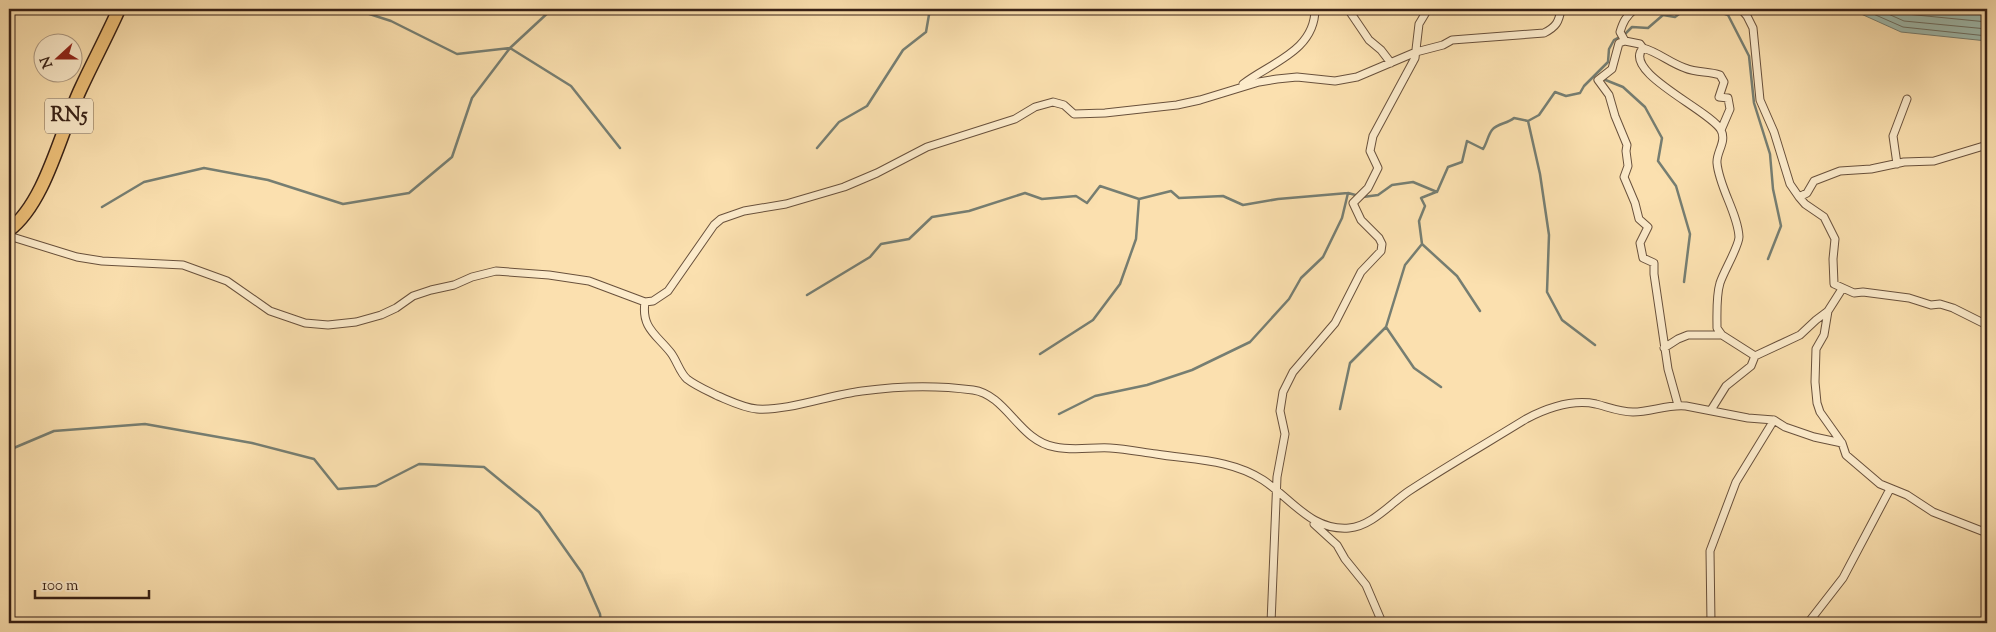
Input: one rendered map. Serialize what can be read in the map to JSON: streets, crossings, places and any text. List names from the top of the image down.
{
  "streets": {
    "highway": ["RN5"]
  },
  "scale_bar": "100 m",
  "north": "left"
}
